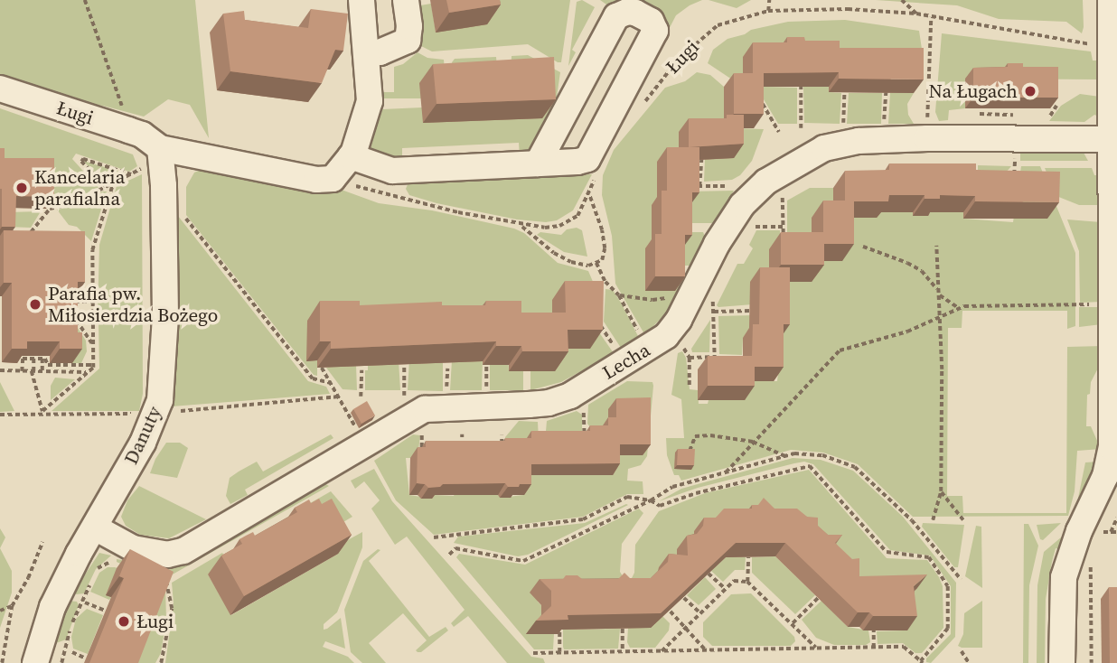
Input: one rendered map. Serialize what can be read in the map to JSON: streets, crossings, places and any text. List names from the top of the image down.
{
  "streets": {
    "street": ["Ługi", "Lecha", "Danuty"]
  },
  "crossings": [
    ["Ługi", "Danuty"],
    ["Lecha", "Danuty"]
  ],
  "places": [
    "Na Ługach",
    "Kancelaria parafialna",
    "Parafia pw. Miłosierdzia Bożego",
    "Ługi"
  ]
}
